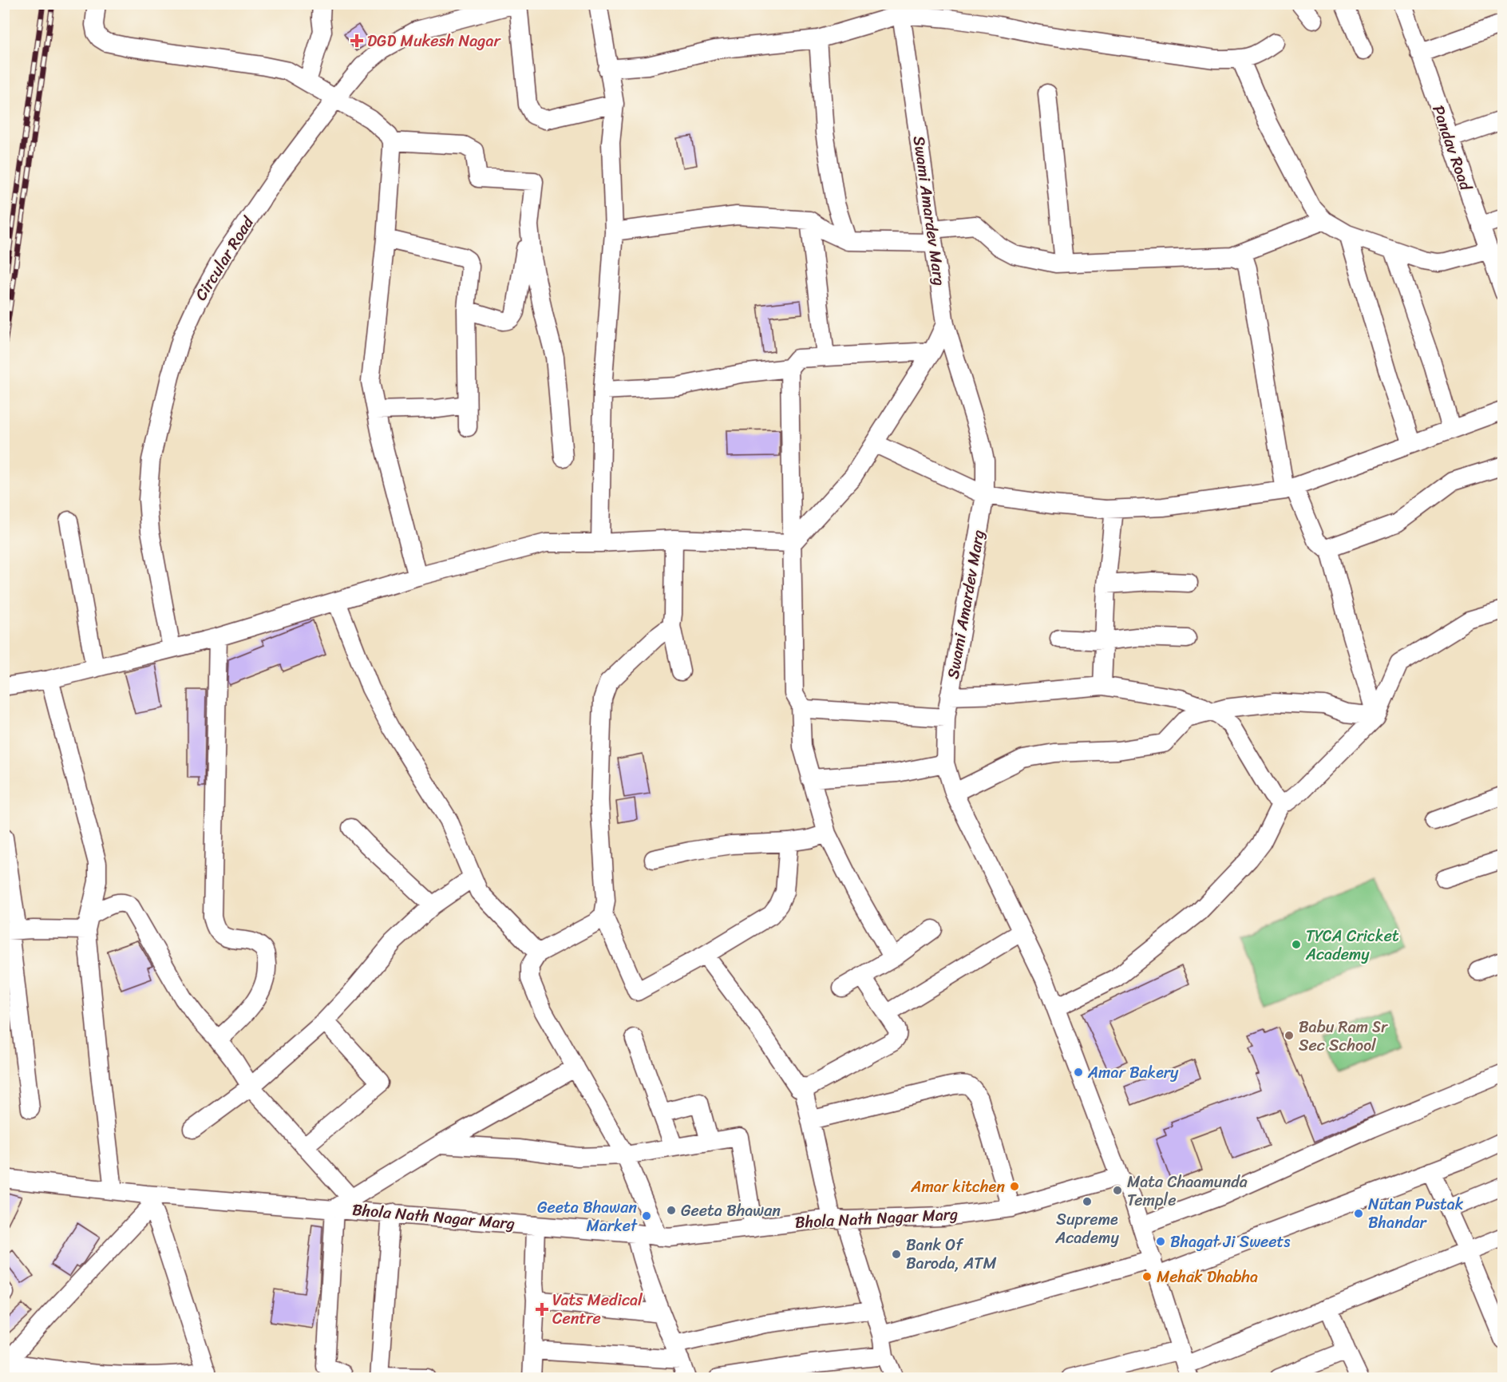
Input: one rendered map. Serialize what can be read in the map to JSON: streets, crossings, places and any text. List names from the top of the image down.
{
  "streets": {
    "street": [
      "Pandav Road",
      "Swami Amardev Marg",
      "Circular Road",
      "Bhola Nath Nagar Marg"
    ]
  },
  "crossings": [
    ["Swami Amardev Marg", "Bhola Nath Nagar Marg"]
  ],
  "places": {
    "health": ["DGD Mukesh Nagar", "Vats Medical Centre"],
    "other": [
      "TYCA Cricket Academy",
      "Babu Ram Sr Sec School",
      "Amar Bakery",
      "Amar kitchen",
      "Mata Chaamunda Temple",
      "Supreme Academy",
      "Geeta Bhawan",
      "Nutan Pustak Bhandar",
      "Geeta Bhawan Market",
      "Bhagat Ji Sweets",
      "Bank Of Baroda, ATM",
      "Mehak Dhabha"
    ]
  }
}
